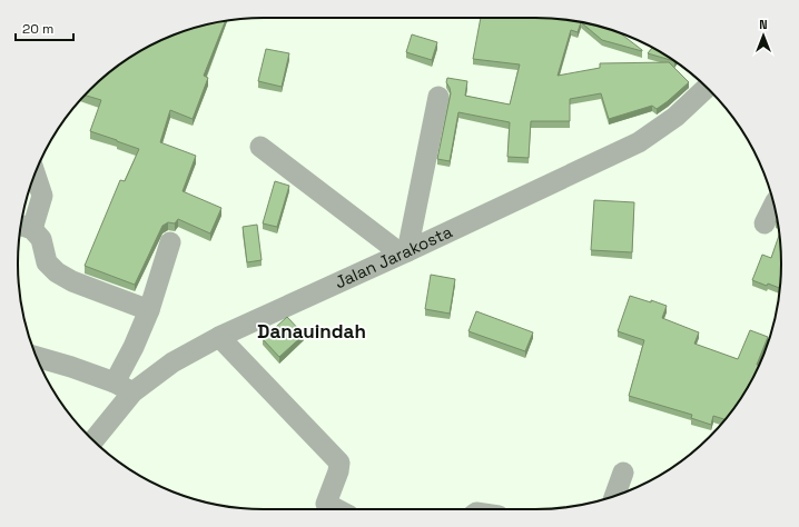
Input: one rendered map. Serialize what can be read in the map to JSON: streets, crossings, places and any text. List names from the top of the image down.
{
  "streets": {
    "street": ["Jalan Jarakosta"]
  },
  "districts": ["Danauindah"],
  "scale_bar": "20 m",
  "north": "top"
}
